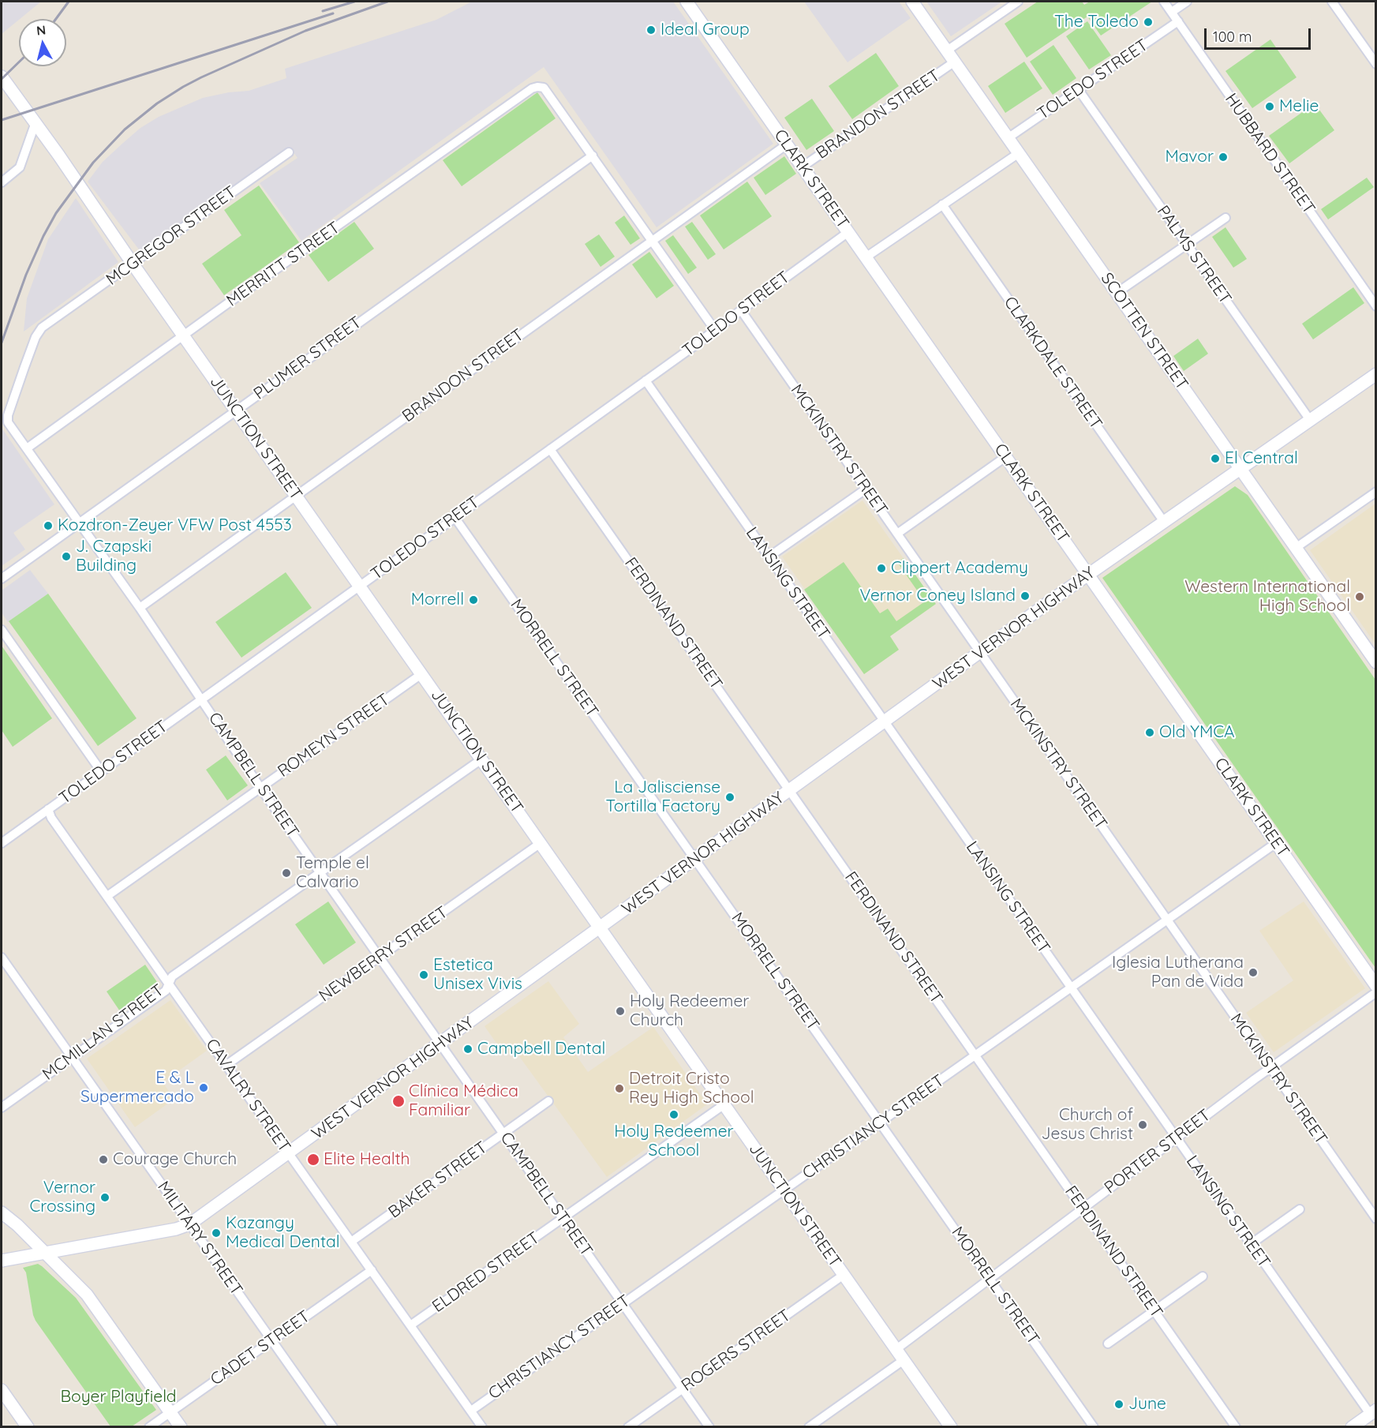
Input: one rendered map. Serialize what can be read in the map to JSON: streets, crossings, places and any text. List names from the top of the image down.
{
  "streets": {
    "street": [
      "TOLEDO STREET",
      "BRANDON STREET",
      "HUBBARD STREET",
      "CLARK STREET",
      "MCGREGOR STREET",
      "PALMS STREET",
      "MERRITT STREET",
      "SCOTTEN STREET",
      "PLUMER STREET",
      "CLARKDALE STREET",
      "JUNCTION STREET",
      "MCKINSTRY STREET",
      "LANSING STREET",
      "FERDINAND STREET",
      "WEST VERNOR HIGHWAY",
      "MORRELL STREET",
      "ROMEYN STREET",
      "CAMPBELL STREET",
      "NEWBERRY STREET",
      "MCMILLAN STREET",
      "CAVALRY STREET",
      "CHRISTIANCY STREET",
      "PORTER STREET",
      "BAKER STREET",
      "MILITARY STREET",
      "ELDRED STREET",
      "CADET STREET",
      "ROGERS STREET"
    ]
  },
  "crossings": [
    ["TOLEDO STREET", "HUBBARD STREET"],
    ["TOLEDO STREET", "CLARK STREET"],
    ["TOLEDO STREET", "PALMS STREET"],
    ["TOLEDO STREET", "SCOTTEN STREET"],
    ["TOLEDO STREET", "JUNCTION STREET"],
    ["TOLEDO STREET", "MCKINSTRY STREET"],
    ["TOLEDO STREET", "LANSING STREET"],
    ["TOLEDO STREET", "FERDINAND STREET"],
    ["TOLEDO STREET", "MORRELL STREET"],
    ["TOLEDO STREET", "CAMPBELL STREET"],
    ["TOLEDO STREET", "CAVALRY STREET"],
    ["BRANDON STREET", "CLARK STREET"],
    ["BRANDON STREET", "SCOTTEN STREET"],
    ["BRANDON STREET", "JUNCTION STREET"],
    ["BRANDON STREET", "CAMPBELL STREET"],
    ["CLARK STREET", "WEST VERNOR HIGHWAY"],
    ["CLARK STREET", "CHRISTIANCY STREET"],
    ["MCGREGOR STREET", "JUNCTION STREET"],
    ["MCGREGOR STREET", "CAMPBELL STREET"],
    ["PALMS STREET", "WEST VERNOR HIGHWAY"],
    ["MERRITT STREET", "PLUMER STREET"],
    ["MERRITT STREET", "JUNCTION STREET"],
    ["MERRITT STREET", "CAMPBELL STREET"],
    ["SCOTTEN STREET", "WEST VERNOR HIGHWAY"],
    ["PLUMER STREET", "JUNCTION STREET"],
    ["PLUMER STREET", "CAMPBELL STREET"],
    ["CLARKDALE STREET", "WEST VERNOR HIGHWAY"],
    ["JUNCTION STREET", "WEST VERNOR HIGHWAY"],
    ["JUNCTION STREET", "ROMEYN STREET"],
    ["JUNCTION STREET", "NEWBERRY STREET"],
    ["JUNCTION STREET", "MCMILLAN STREET"],
    ["JUNCTION STREET", "CHRISTIANCY STREET"],
    ["JUNCTION STREET", "PORTER STREET"],
    ["JUNCTION STREET", "ELDRED STREET"],
    ["JUNCTION STREET", "ROGERS STREET"],
    ["MCKINSTRY STREET", "WEST VERNOR HIGHWAY"],
    ["MCKINSTRY STREET", "CHRISTIANCY STREET"],
    ["MCKINSTRY STREET", "PORTER STREET"],
    ["LANSING STREET", "WEST VERNOR HIGHWAY"],
    ["LANSING STREET", "CHRISTIANCY STREET"],
    ["LANSING STREET", "PORTER STREET"],
    ["FERDINAND STREET", "WEST VERNOR HIGHWAY"],
    ["FERDINAND STREET", "CHRISTIANCY STREET"],
    ["FERDINAND STREET", "PORTER STREET"],
    ["WEST VERNOR HIGHWAY", "MORRELL STREET"],
    ["WEST VERNOR HIGHWAY", "CAMPBELL STREET"],
    ["WEST VERNOR HIGHWAY", "CAVALRY STREET"],
    ["WEST VERNOR HIGHWAY", "MILITARY STREET"],
    ["MORRELL STREET", "CHRISTIANCY STREET"],
    ["MORRELL STREET", "PORTER STREET"],
    ["ROMEYN STREET", "CAMPBELL STREET"],
    ["ROMEYN STREET", "CAVALRY STREET"],
    ["CAMPBELL STREET", "NEWBERRY STREET"],
    ["CAMPBELL STREET", "MCMILLAN STREET"],
    ["CAMPBELL STREET", "CHRISTIANCY STREET"],
    ["CAMPBELL STREET", "BAKER STREET"],
    ["CAMPBELL STREET", "ELDRED STREET"],
    ["CAMPBELL STREET", "ROGERS STREET"],
    ["NEWBERRY STREET", "CAVALRY STREET"],
    ["MCMILLAN STREET", "CAVALRY STREET"],
    ["MCMILLAN STREET", "MILITARY STREET"],
    ["CAVALRY STREET", "CHRISTIANCY STREET"],
    ["CAVALRY STREET", "BAKER STREET"],
    ["CAVALRY STREET", "ELDRED STREET"],
    ["CAVALRY STREET", "CADET STREET"],
    ["MILITARY STREET", "CADET STREET"]
  ],
  "parks": ["Boyer Playfield"],
  "places": [
    "The Toledo",
    "Ideal Group",
    "Melie",
    "Mavor",
    "El Central",
    "Kozdron-Zeyer VFW Post 4553",
    "J. Czapski Building",
    "Clippert Academy",
    "Vernor Coney Island",
    "Western International High School",
    "Morrell",
    "Old YMCA",
    "La Jalisciense Tortilla Factory",
    "Temple el Calvario",
    "Iglesia Lutherana Pan de Vida",
    "Estetica Unisex Vivis",
    "Holy Redeemer Church",
    "Campbell Dental",
    "E & L Supermercado",
    "Detroit Cristo Rey High School",
    "Clínica Médica Familiar",
    "Holy Redeemer School",
    "Church of Jesus Christ",
    "Courage Church",
    "Elite Health",
    "Vernor Crossing",
    "Kazangy Medical Dental",
    "June"
  ],
  "scale_bar": "100 m",
  "north": "top"
}
